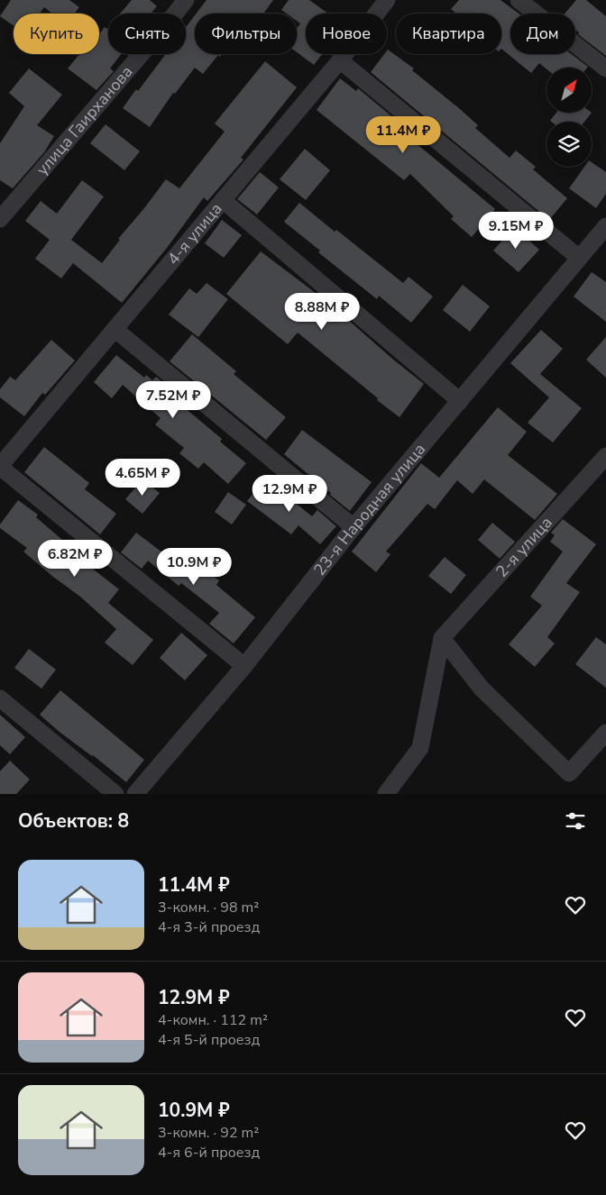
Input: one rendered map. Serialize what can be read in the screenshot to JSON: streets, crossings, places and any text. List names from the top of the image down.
{
  "streets": {
    "street": [
      "улица Гаирханова",
      "4-я улица",
      "23-я Народная улица",
      "2-я улица"
    ]
  },
  "north": "top right",
  "page": {
    "chip": [
      "Купить",
      "Снять",
      "Фильтры",
      "Новое",
      "Квартира",
      "Дом"
    ],
    "price": [
      "11.4M ₽",
      "9.15M ₽",
      "8.88M ₽",
      "7.52M ₽",
      "4.65M ₽",
      "12.9M ₽",
      "6.82M ₽",
      "10.9M ₽"
    ],
    "heading": "Объектов: 8",
    "list": [
      {
        "name": "11.4M ₽",
        "note": "3-комн. · 98 m² · 4-я 3-й проезд"
      },
      {
        "name": "12.9M ₽",
        "note": "4-комн. · 112 m² · 4-я 5-й проезд"
      },
      {
        "name": "10.9M ₽",
        "note": "3-комн. · 92 m² · 4-я 6-й проезд"
      }
    ]
  }
}
